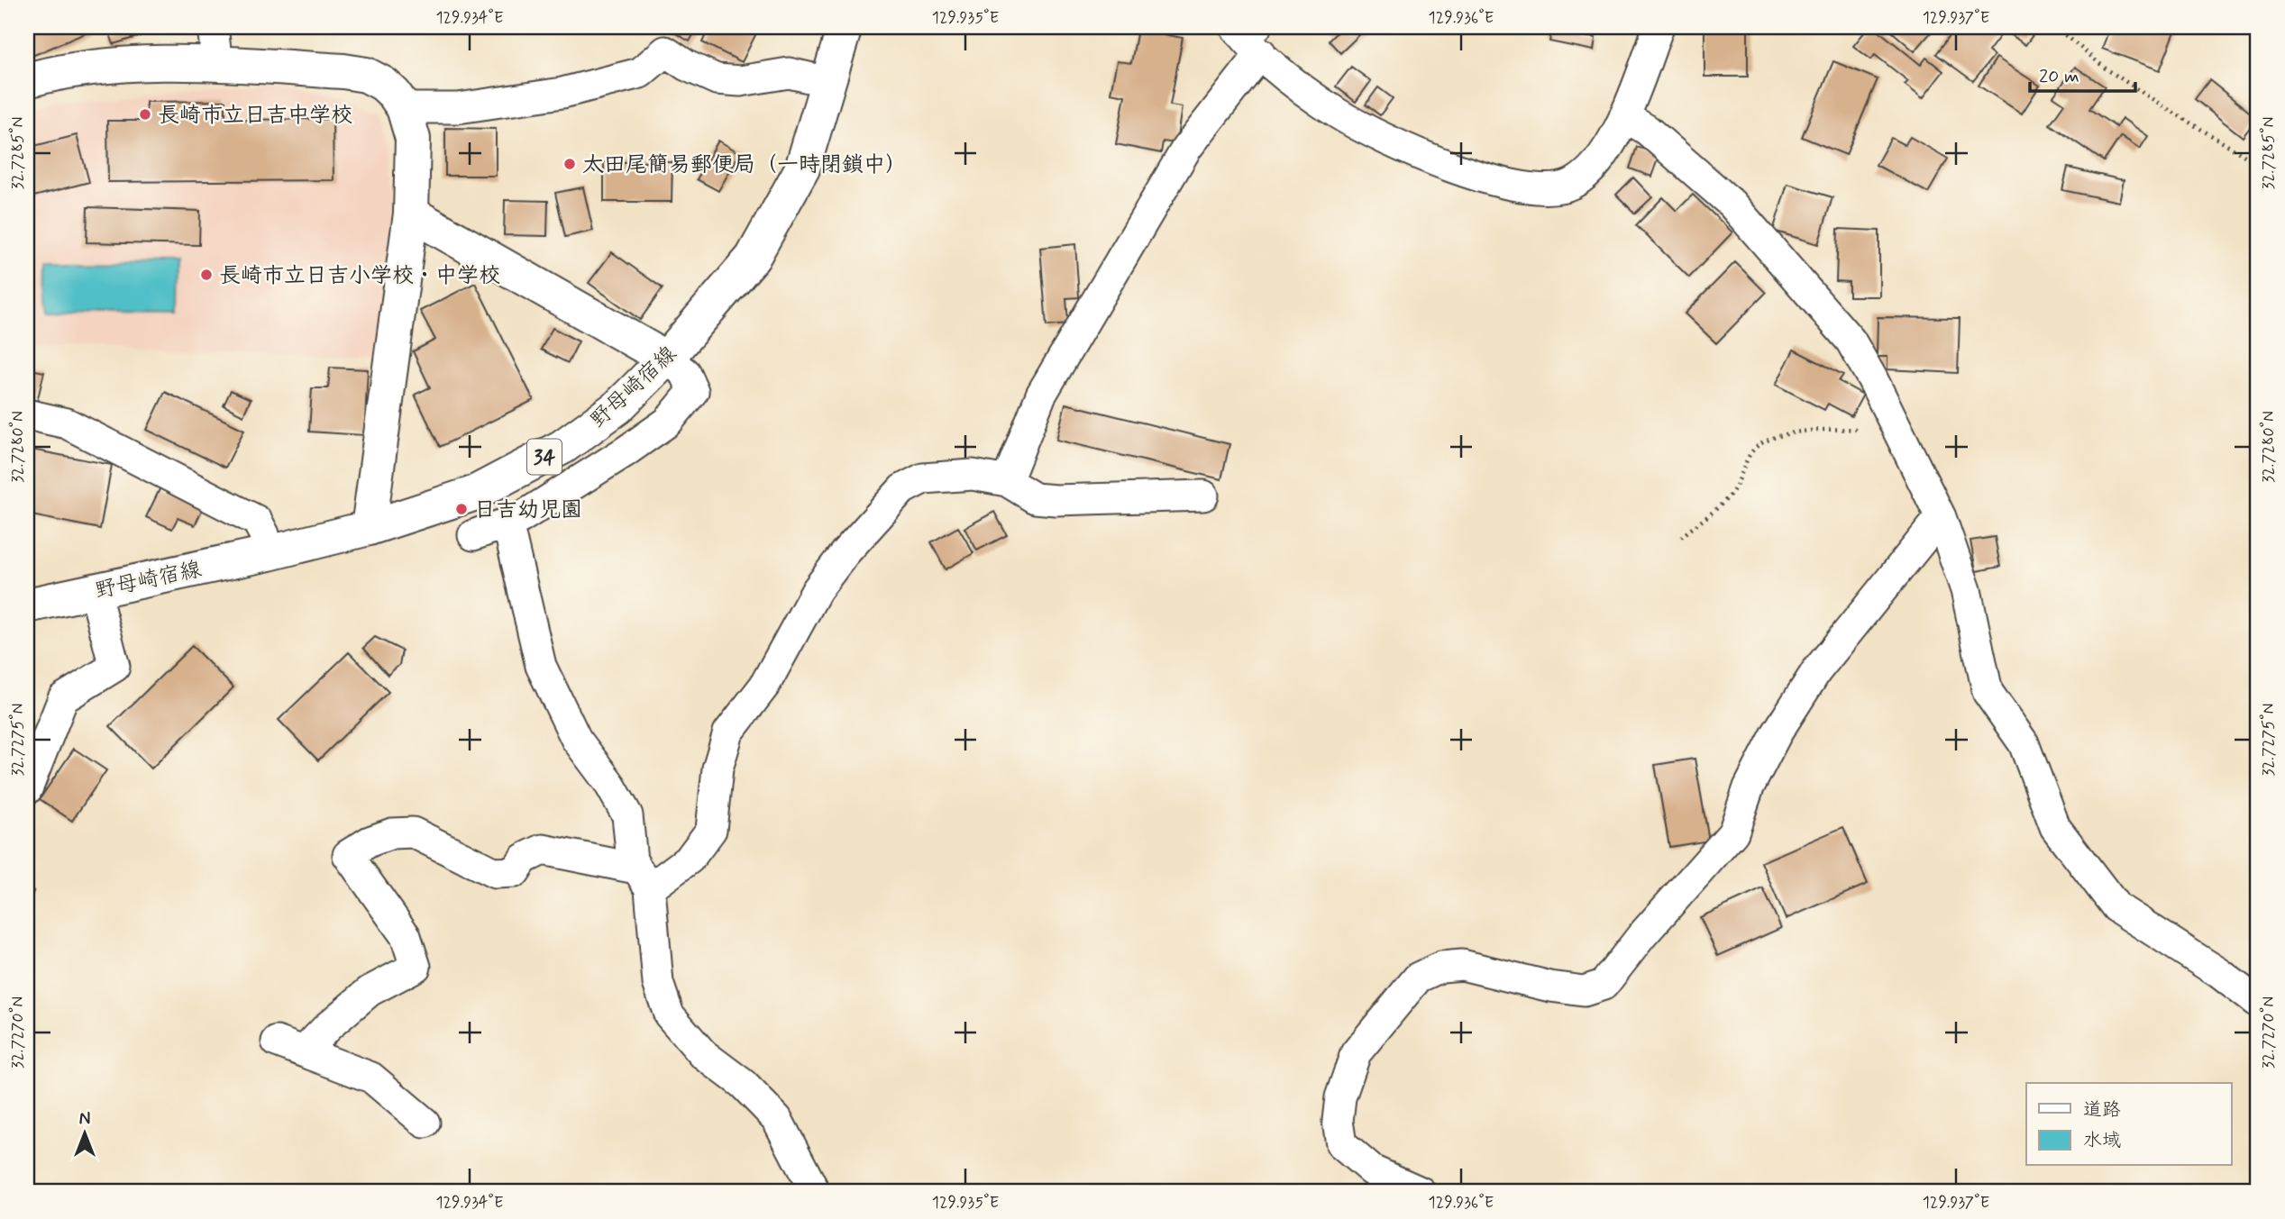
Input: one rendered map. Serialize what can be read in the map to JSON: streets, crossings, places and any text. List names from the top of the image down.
{
  "streets": {
    "street": ["野母崎宿線", "34"]
  },
  "places": [
    "長崎市立日吉中学校",
    "太田尾簡易郵便局（一時閉鎖中）",
    "長崎市立日吉小学校・中学校",
    "日吉幼児園"
  ],
  "legend": ["道路", "水域"],
  "scale_bar": "20 m",
  "north": "top",
  "coordinates": [
    "129.934°E",
    "129.935°E",
    "129.936°E",
    "129.937°E",
    "32.7285°N",
    "32.7280°N",
    "32.7275°N",
    "32.7270°N"
  ]
}
